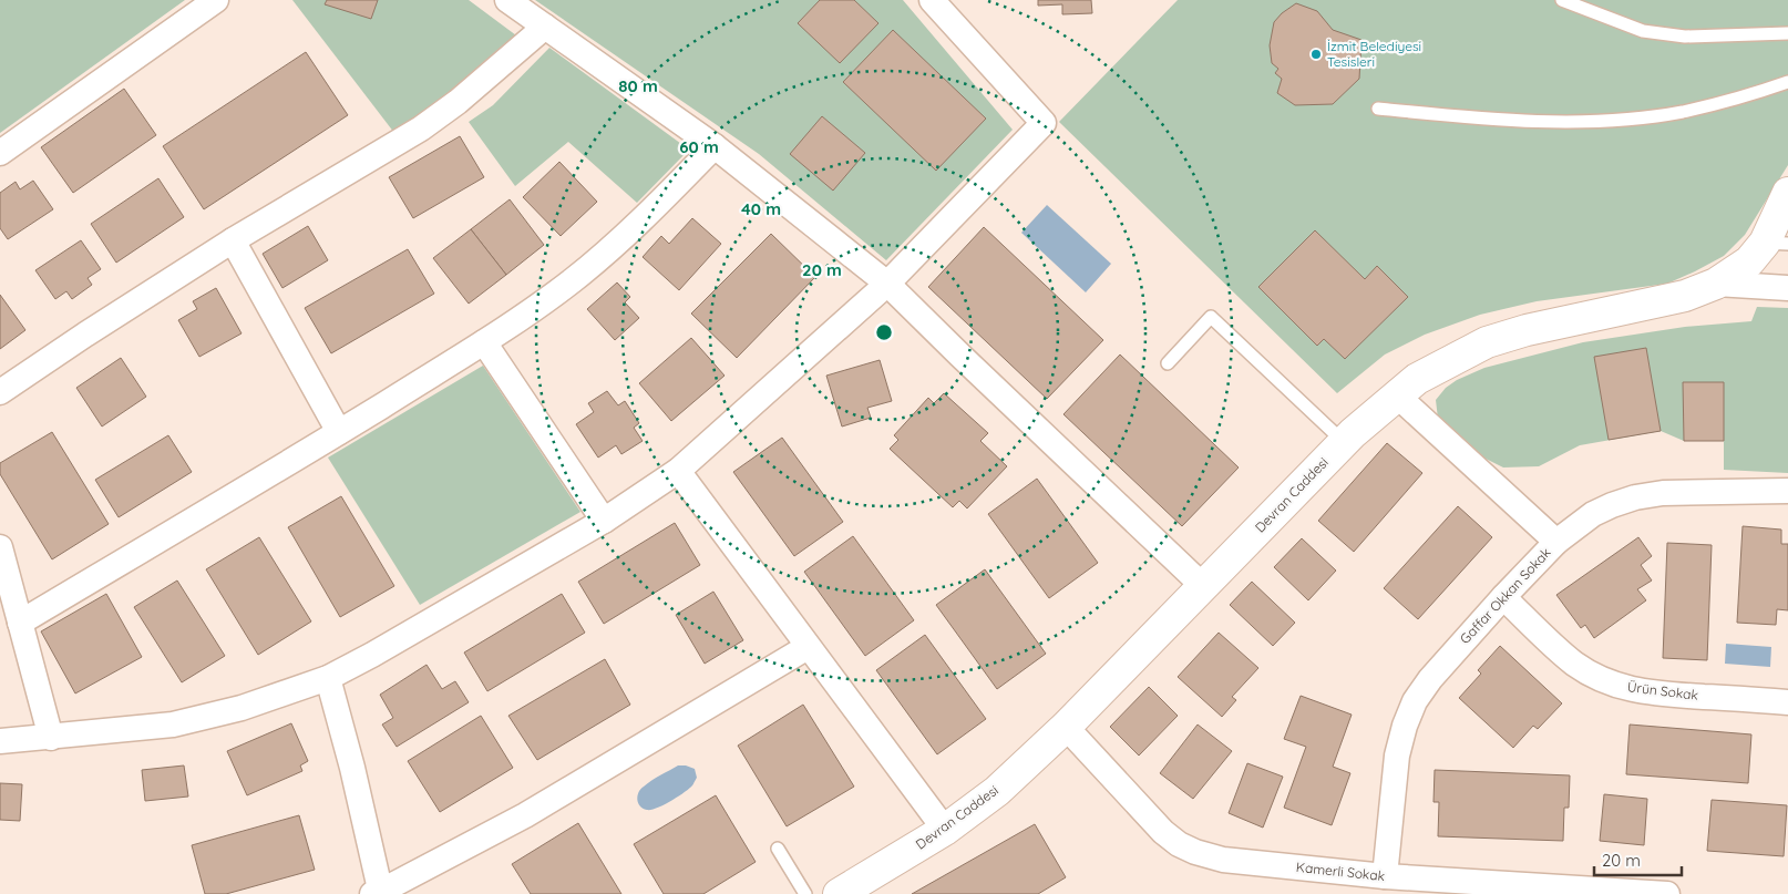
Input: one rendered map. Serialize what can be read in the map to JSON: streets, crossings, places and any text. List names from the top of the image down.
{
  "streets": {
    "main road": ["Devran Caddesi"],
    "street": ["Gaffar Okkan Sokak", "Ürün Sokak", "Kamerli Sokak"]
  },
  "crossings": [
    ["Devran Caddesi", "Kamerli Sokak"],
    ["Gaffar Okkan Sokak", "Ürün Sokak"],
    ["Gaffar Okkan Sokak", "Kamerli Sokak"]
  ],
  "places": ["İzmit Belediyesi Tesisleri"],
  "scale_bar": "20 m",
  "rings": [
    "80 m",
    "60 m",
    "40 m",
    "20 m"
  ]
}
